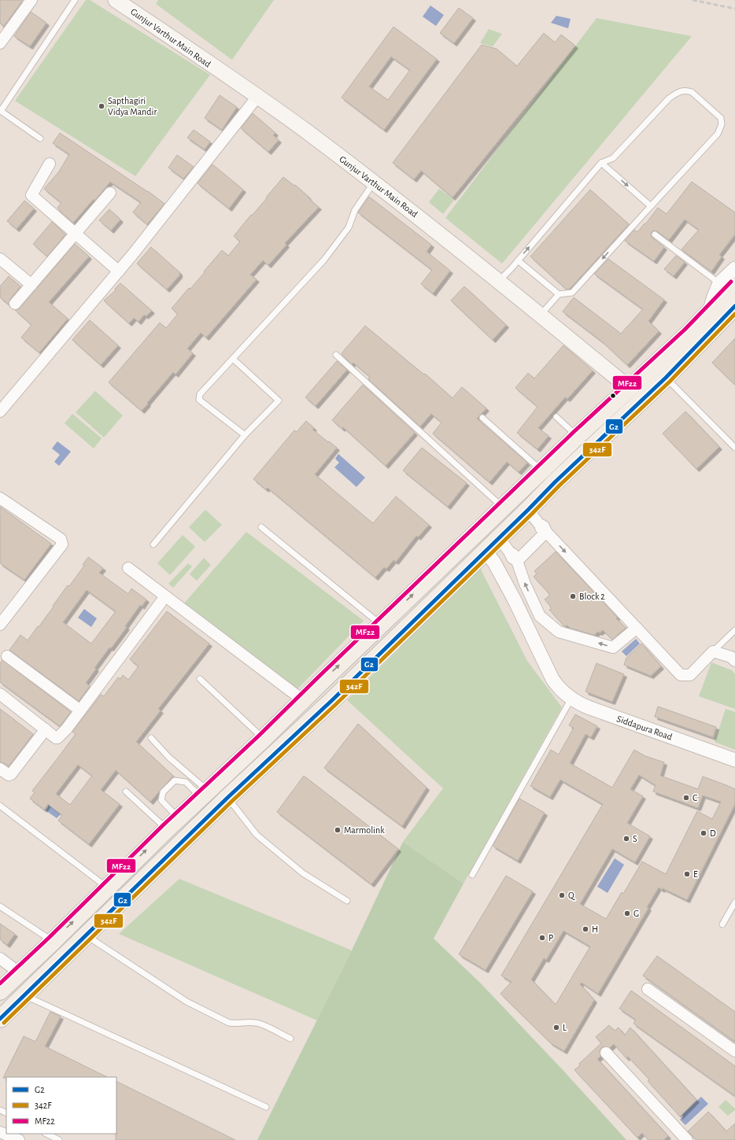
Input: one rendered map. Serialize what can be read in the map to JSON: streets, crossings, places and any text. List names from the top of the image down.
{
  "streets": {
    "main road": ["Gunjur Varthur Main Road"],
    "street": ["Siddapura Road"]
  },
  "places": [
    "Sapthagiri Vidya Mandir",
    "Block 2",
    "C",
    "Marmolink",
    "D",
    "S",
    "E",
    "Q",
    "G",
    "H",
    "P",
    "L"
  ],
  "lines": ["transit line MF22", "transit line G2", "transit line 342F"],
  "legend": ["G2", "342F", "MF22"]
}
